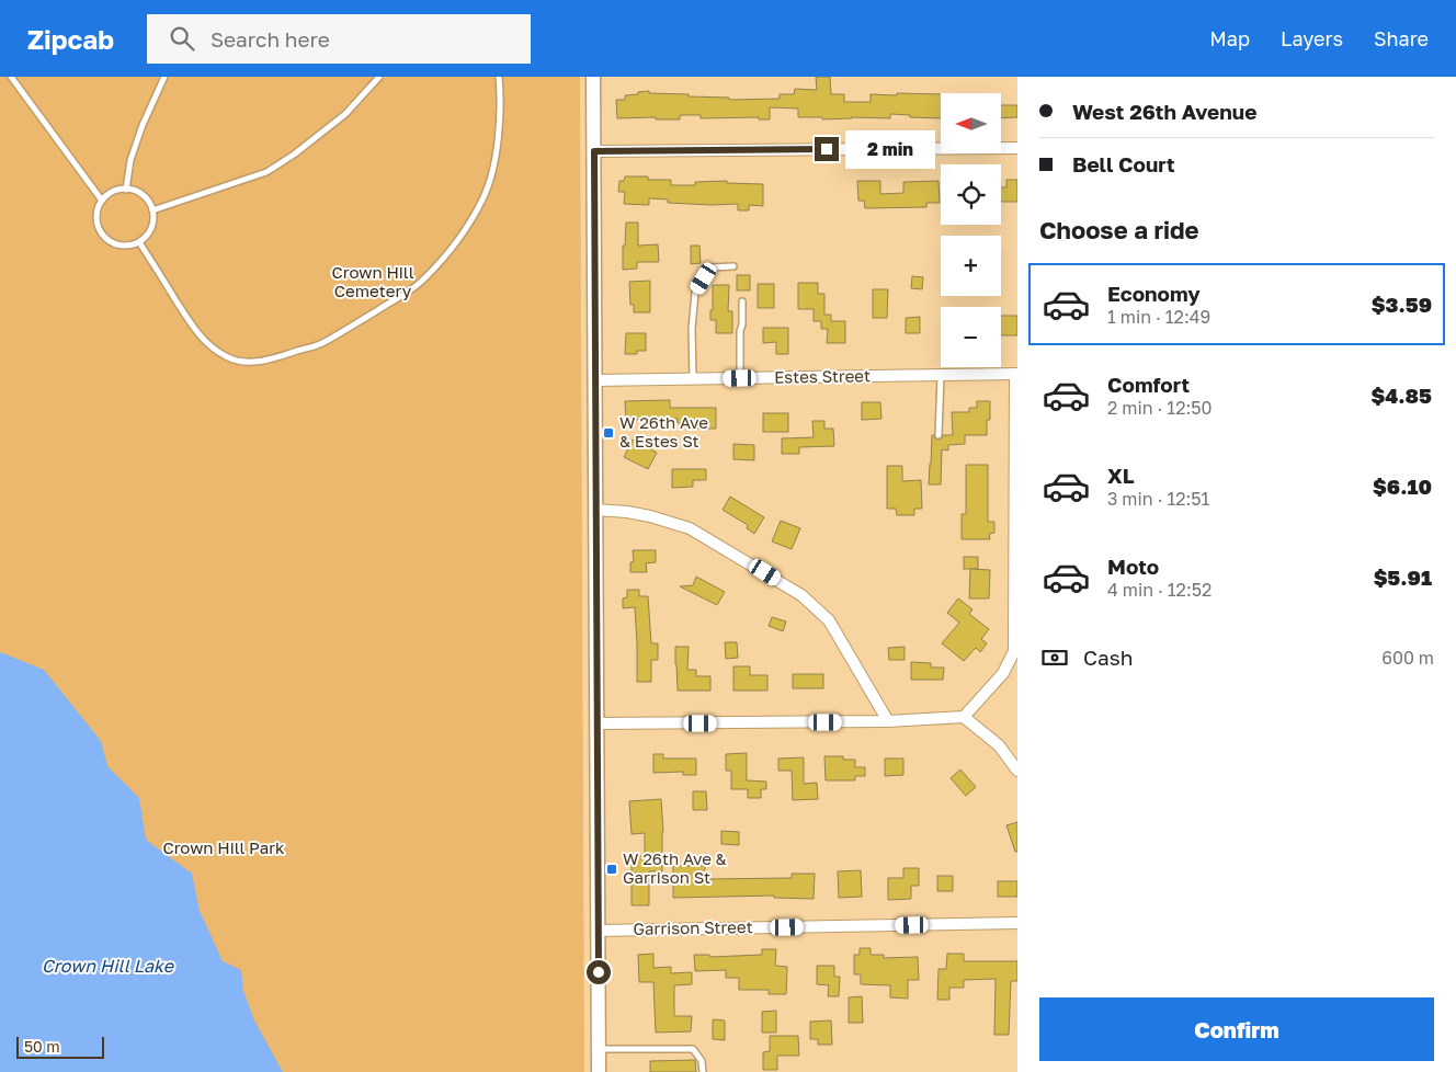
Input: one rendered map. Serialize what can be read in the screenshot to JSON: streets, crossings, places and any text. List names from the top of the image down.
{
  "streets": {
    "street": ["Estes Street", "Garrison Street"]
  },
  "water": ["Crown Hill Lake"],
  "parks": ["Crown Hill Cemetery", "Crown Hill Park"],
  "places": {
    "transit": ["W 26th Ave & Estes St", "W 26th Ave & Garrison St"]
  },
  "scale_bar": "50 m",
  "north": "left",
  "page": {
    "header": "Zipcab",
    "search": "Search here",
    "nav": ["Map", "Layers", "Share"],
    "banner": ["West 26th Avenue", "Bell Court"],
    "map_buttons": ["+", "−"],
    "bubble": "2 min",
    "heading": "Choose a ride",
    "list": [
      {
        "name": "Economy",
        "note": "1 min · 12:49",
        "value": "$3.59"
      },
      {
        "name": "Comfort",
        "note": "2 min · 12:50",
        "value": "$4.85"
      },
      {
        "name": "XL",
        "note": "3 min · 12:51",
        "value": "$6.10"
      },
      {
        "name": "Moto",
        "note": "4 min · 12:52",
        "value": "$5.91"
      }
    ],
    "pay": ["Cash", "600 m"],
    "buttons": "Confirm",
    "scale": "50 m"
  }
}
